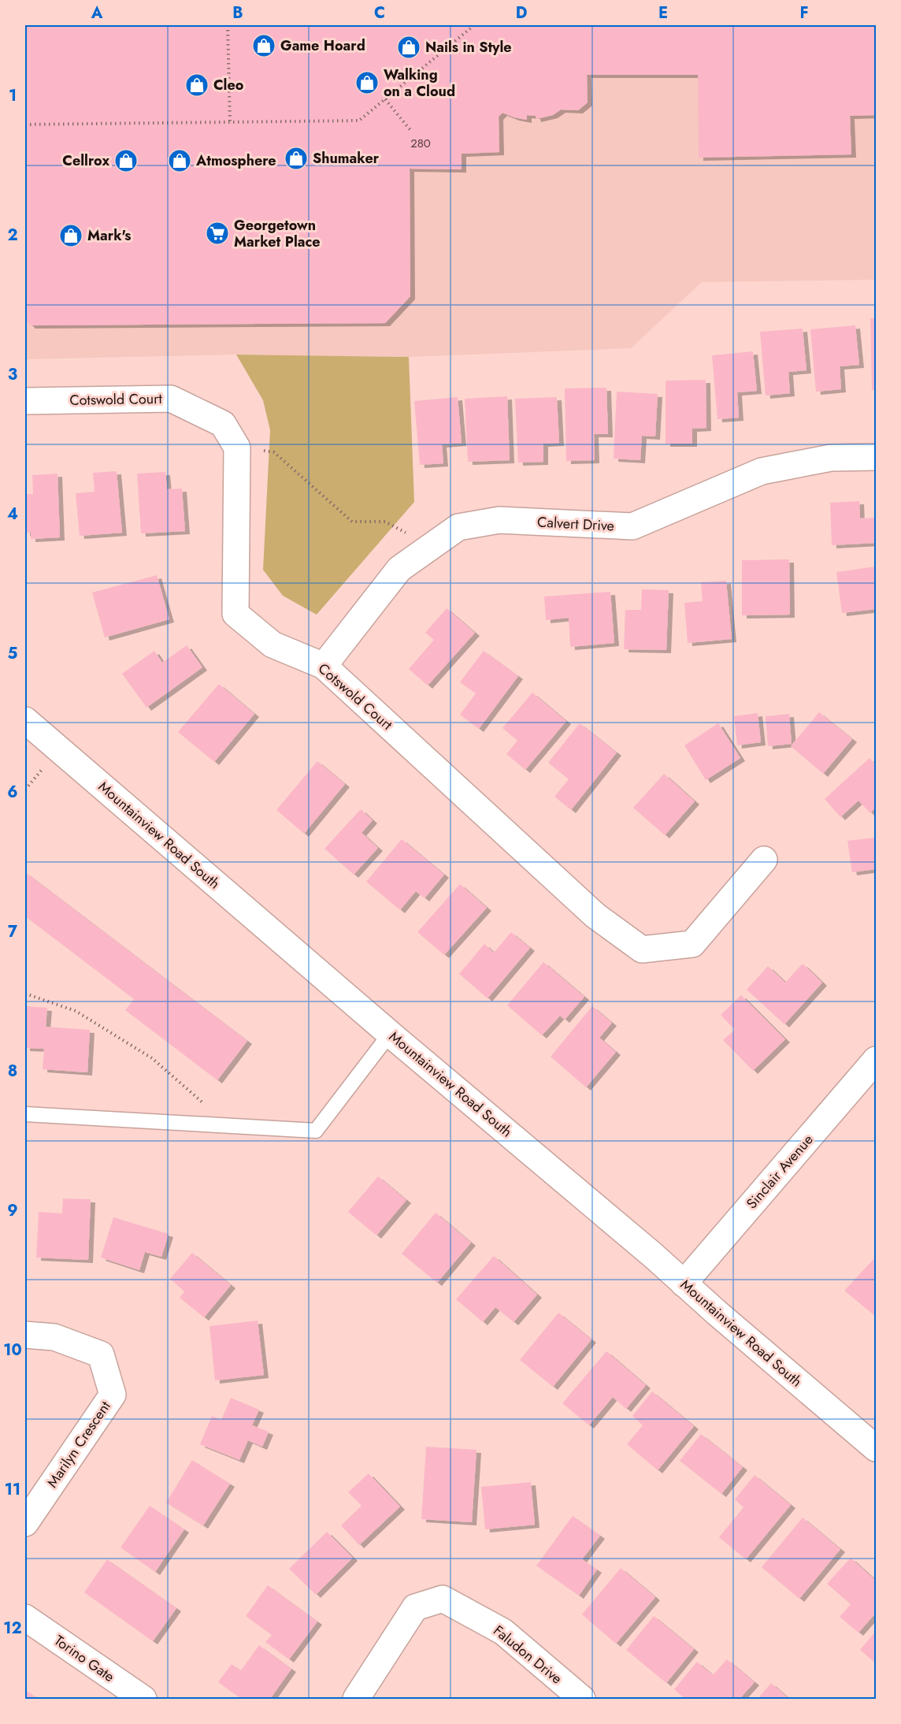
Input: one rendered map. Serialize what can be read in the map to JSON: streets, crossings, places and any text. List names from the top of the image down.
{
  "streets": {
    "street": [
      "Cotswold Court",
      "Calvert Drive",
      "Mountainview Road South",
      "Sinclair Avenue",
      "Marilyn Crescent",
      "Faludon Drive",
      "Torino Gate"
    ]
  },
  "crossings": [
    ["Cotswold Court", "Calvert Drive"],
    ["Mountainview Road South", "Sinclair Avenue"]
  ],
  "places": {
    "shop": [
      "Game Hoard",
      "Nails in Style",
      "Walking on a Cloud",
      "Cleo",
      "Shumaker",
      "Cellrox",
      "Atmosphere",
      "Mark's"
    ],
    "supermarket": ["Georgetown Market Place"]
  },
  "house_numbers": ["280"],
  "grid": {
    "columns": [
      "A",
      "B",
      "C",
      "D",
      "E",
      "F"
    ],
    "rows": [
      "1",
      "2",
      "3",
      "4",
      "5",
      "6",
      "7",
      "8",
      "9",
      "10",
      "11",
      "12"
    ]
  }
}
